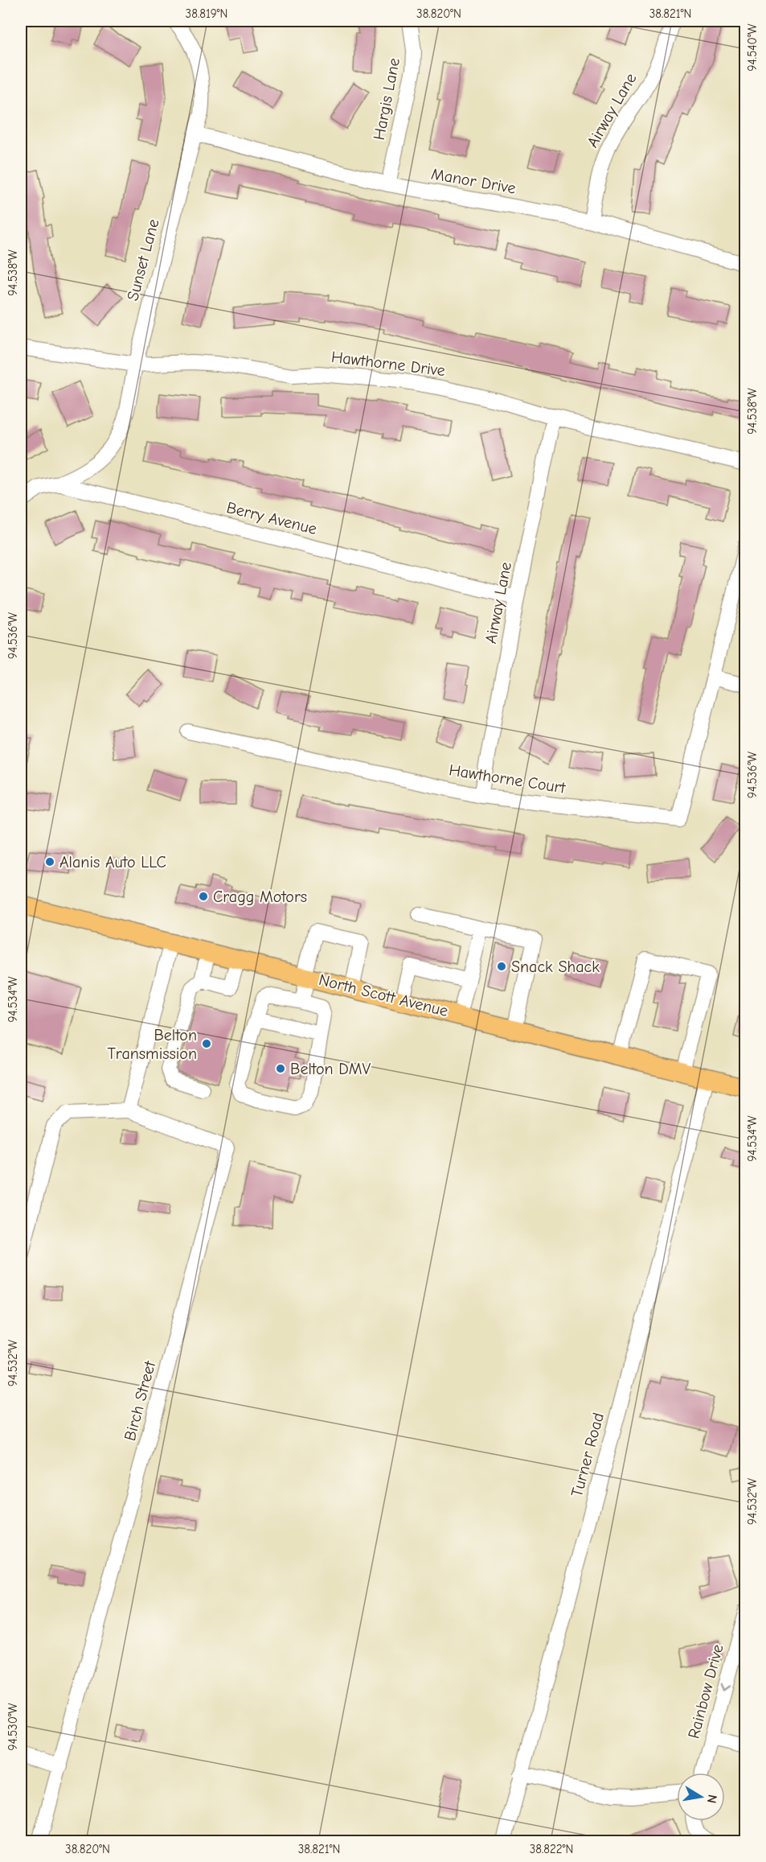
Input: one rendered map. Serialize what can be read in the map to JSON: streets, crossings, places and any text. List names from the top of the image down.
{
  "streets": {
    "main road": ["North Scott Avenue"],
    "street": [
      "Hargis Lane",
      "Airway Lane",
      "Manor Drive",
      "Sunset Lane",
      "Hawthorne Drive",
      "Berry Avenue",
      "Hawthorne Court",
      "Birch Street",
      "Turner Road",
      "Rainbow Drive"
    ]
  },
  "crossings": [
    ["Hargis Lane", "Manor Drive"],
    ["Airway Lane", "Manor Drive"],
    ["Airway Lane", "Hawthorne Drive"],
    ["Airway Lane", "Berry Avenue"],
    ["Airway Lane", "Hawthorne Court"],
    ["Manor Drive", "Sunset Lane"],
    ["Sunset Lane", "Hawthorne Drive"],
    ["Sunset Lane", "Berry Avenue"],
    ["North Scott Avenue", "Turner Road"]
  ],
  "one_way": ["Rainbow Drive"],
  "places": [
    "Alanis Auto LLC",
    "Cragg Motors",
    "Snack Shack",
    "Belton Transmission",
    "Belton DMV"
  ],
  "north": "right",
  "coordinates": [
    "38.819°N",
    "38.820°N",
    "38.821°N",
    "94.540°W",
    "94.538°W",
    "94.536°W",
    "94.534°W",
    "94.532°W",
    "94.530°W",
    "38.822°N"
  ]
}
